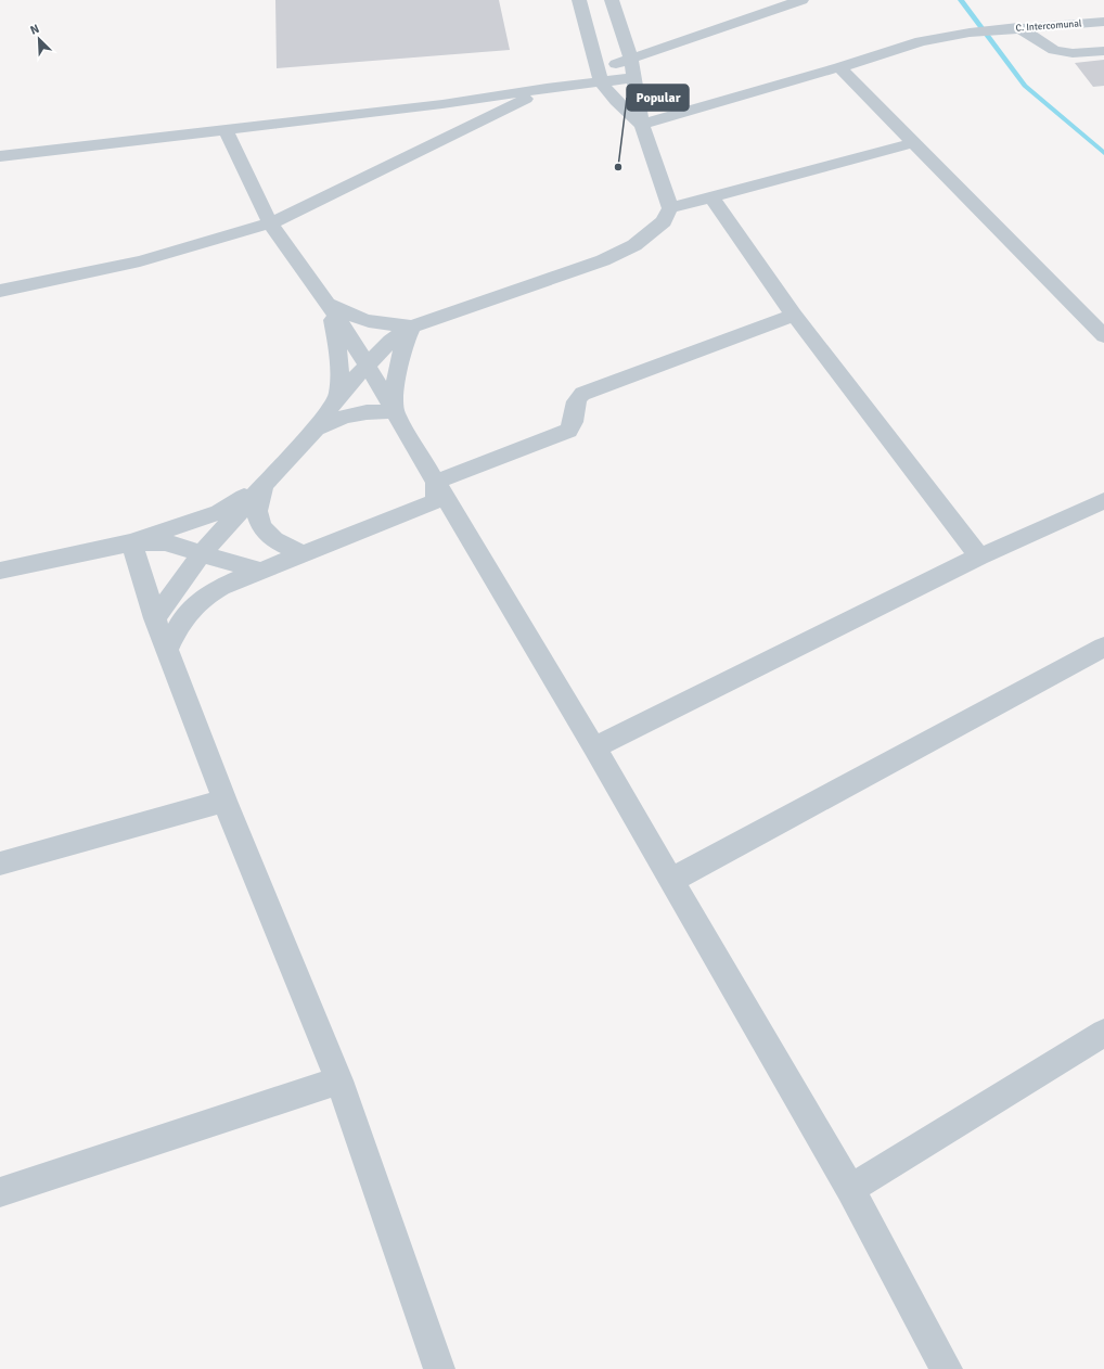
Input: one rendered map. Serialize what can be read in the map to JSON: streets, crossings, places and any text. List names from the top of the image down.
{
  "streets": {
    "street": ["C. Intercomunal"]
  },
  "places": ["Popular"],
  "north": "top left"
}
